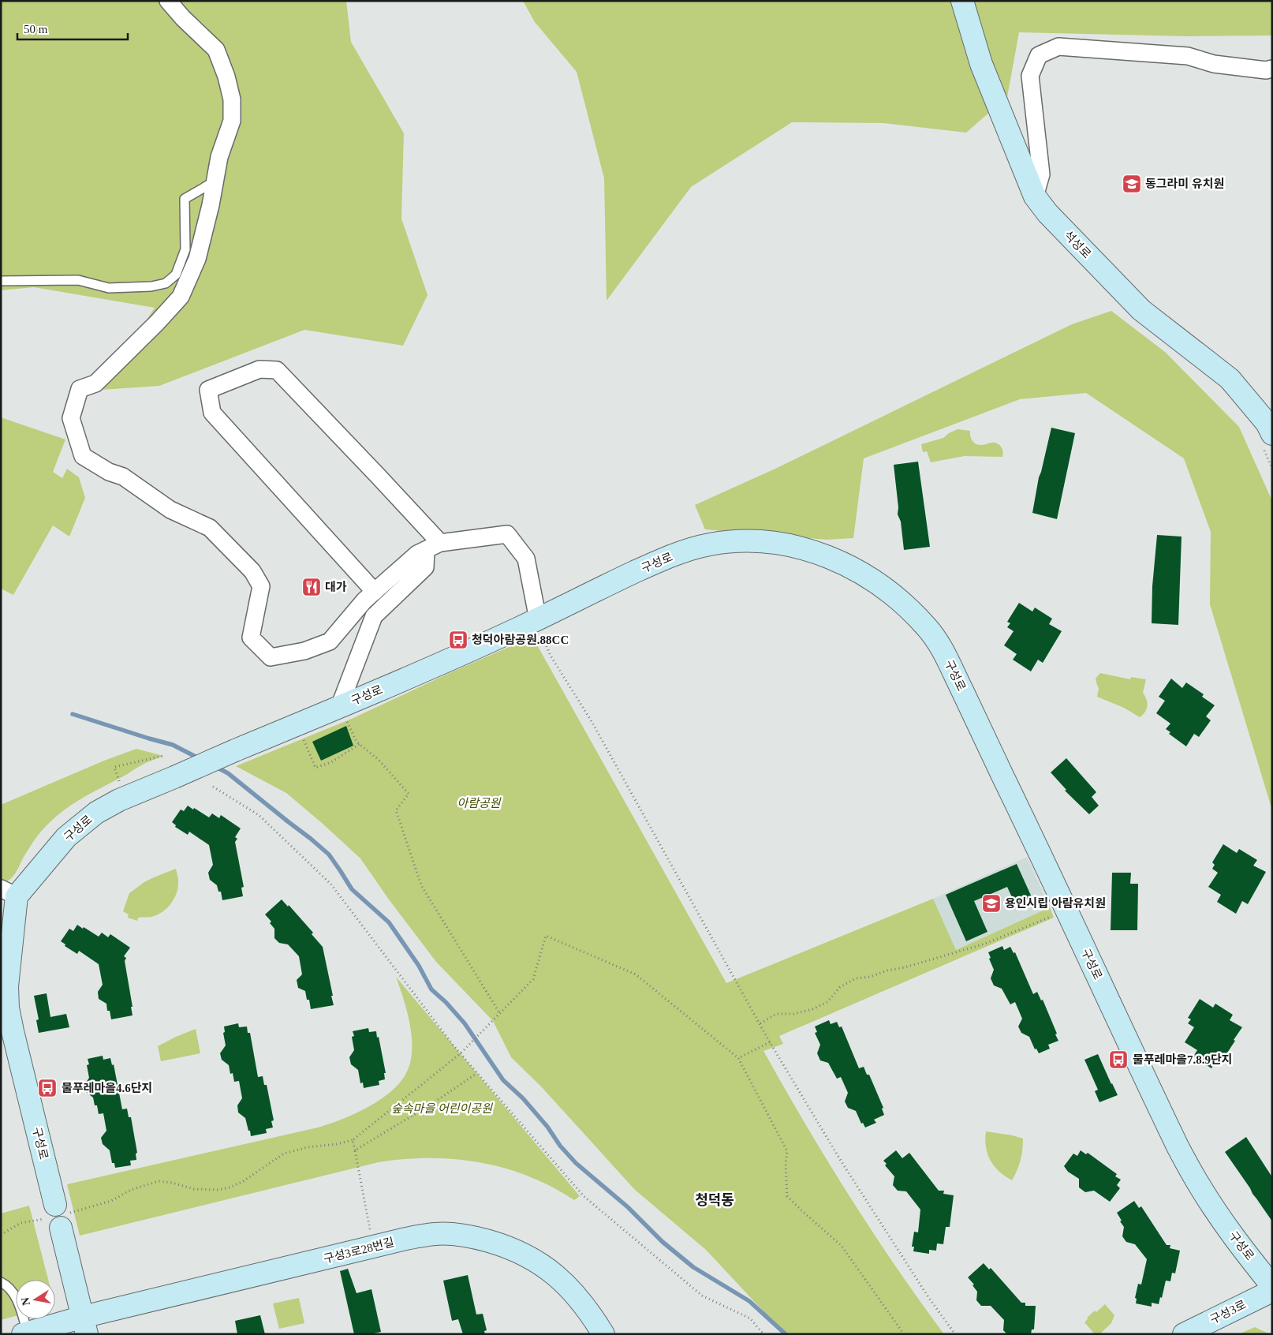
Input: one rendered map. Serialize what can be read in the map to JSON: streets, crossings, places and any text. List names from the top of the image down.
{
  "streets": {
    "street": [
      "석성로",
      "구성로",
      "구성3로28번길",
      "구성3로"
    ]
  },
  "crossings": [
    ["구성로", "구성3로28번길"]
  ],
  "districts": ["청덕동"],
  "parks": ["아람공원", "숲속마을 어린이공원"],
  "places": {
    "school or university": ["동그라미 유치원", "용인시립 아람유치원"],
    "restaurant": ["대가"],
    "bus stop": ["청덕아람공원.88CC", "물푸레마을7.8.9단지", "물푸레마을4.6단지"]
  },
  "scale_bar": "50 m",
  "north": "left"
}
